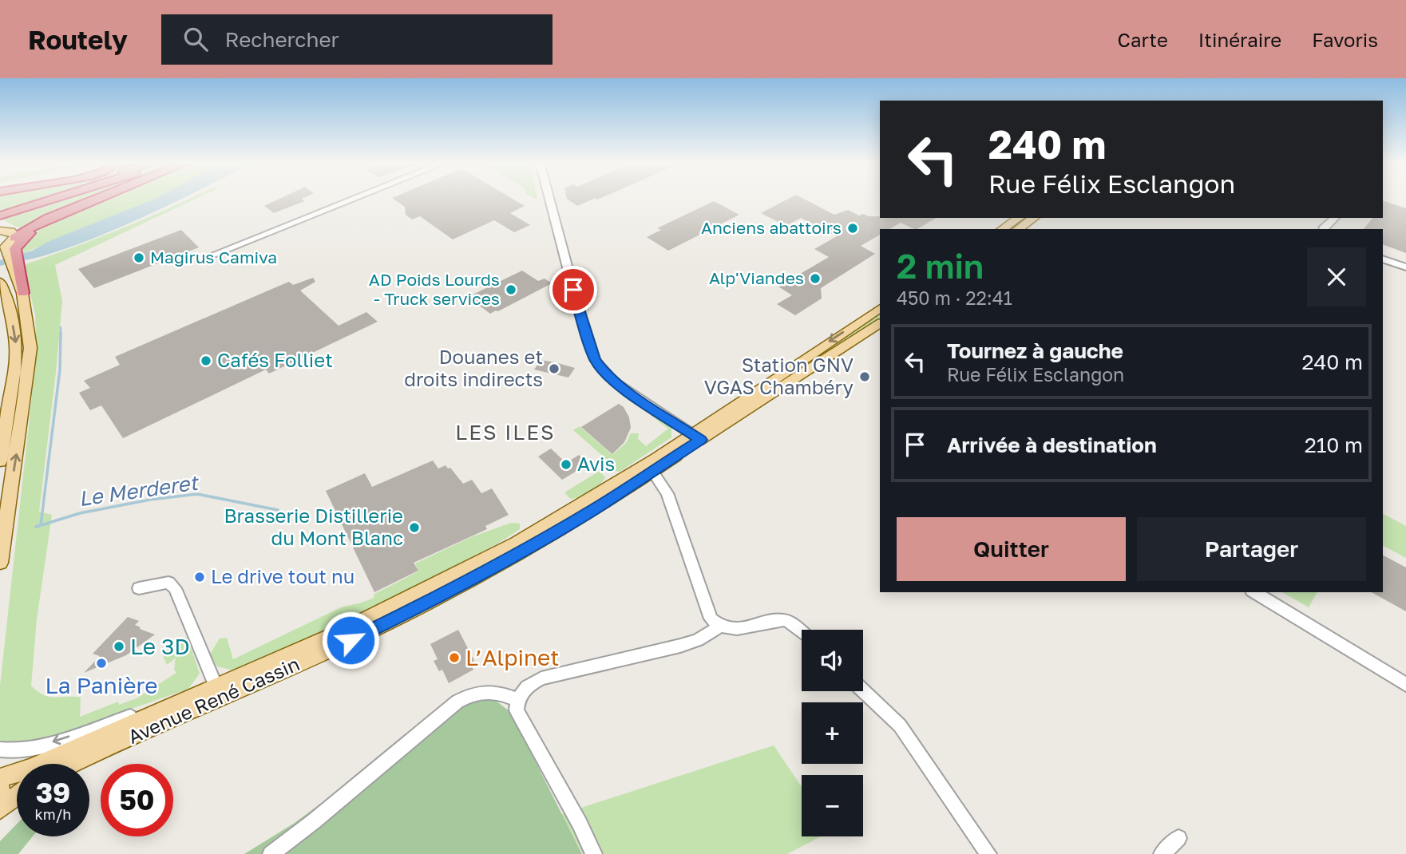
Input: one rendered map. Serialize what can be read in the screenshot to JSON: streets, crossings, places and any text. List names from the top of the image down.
{
  "streets": {
    "main road": ["Avenue René Cassin"]
  },
  "districts": ["LES ILES"],
  "water": ["Le Merderet"],
  "places": [
    "Anciens abattoirs",
    "Magirus Camiva",
    "Alp'Viandes",
    "AD Poids Lourds - Truck services",
    "Cafés Folliet",
    "Douanes et droits indirects",
    "Station GNV VGAS Chambéry",
    "Avis",
    "Brasserie Distillerie du Mont Blanc",
    "Le drive tout nu",
    "Le 3D",
    "L’Alpinet",
    "La Panière"
  ],
  "page": {
    "header": "Routely",
    "search": "Rechercher",
    "nav": ["Carte", "Itinéraire", "Favoris"],
    "turn": ["240 m", "Rue Félix Esclangon"],
    "heading": ["2 min", "450 m · 22:41"],
    "list": [
      {
        "name": "Tournez à gauche",
        "note": "Rue Félix Esclangon",
        "value": "240 m"
      },
      {
        "name": "Arrivée à destination",
        "value": "210 m"
      }
    ],
    "buttons": ["Quitter", "Partager"],
    "map_buttons": ["+", "−"],
    "speed": "39 km/h",
    "limit": "50"
  }
}
